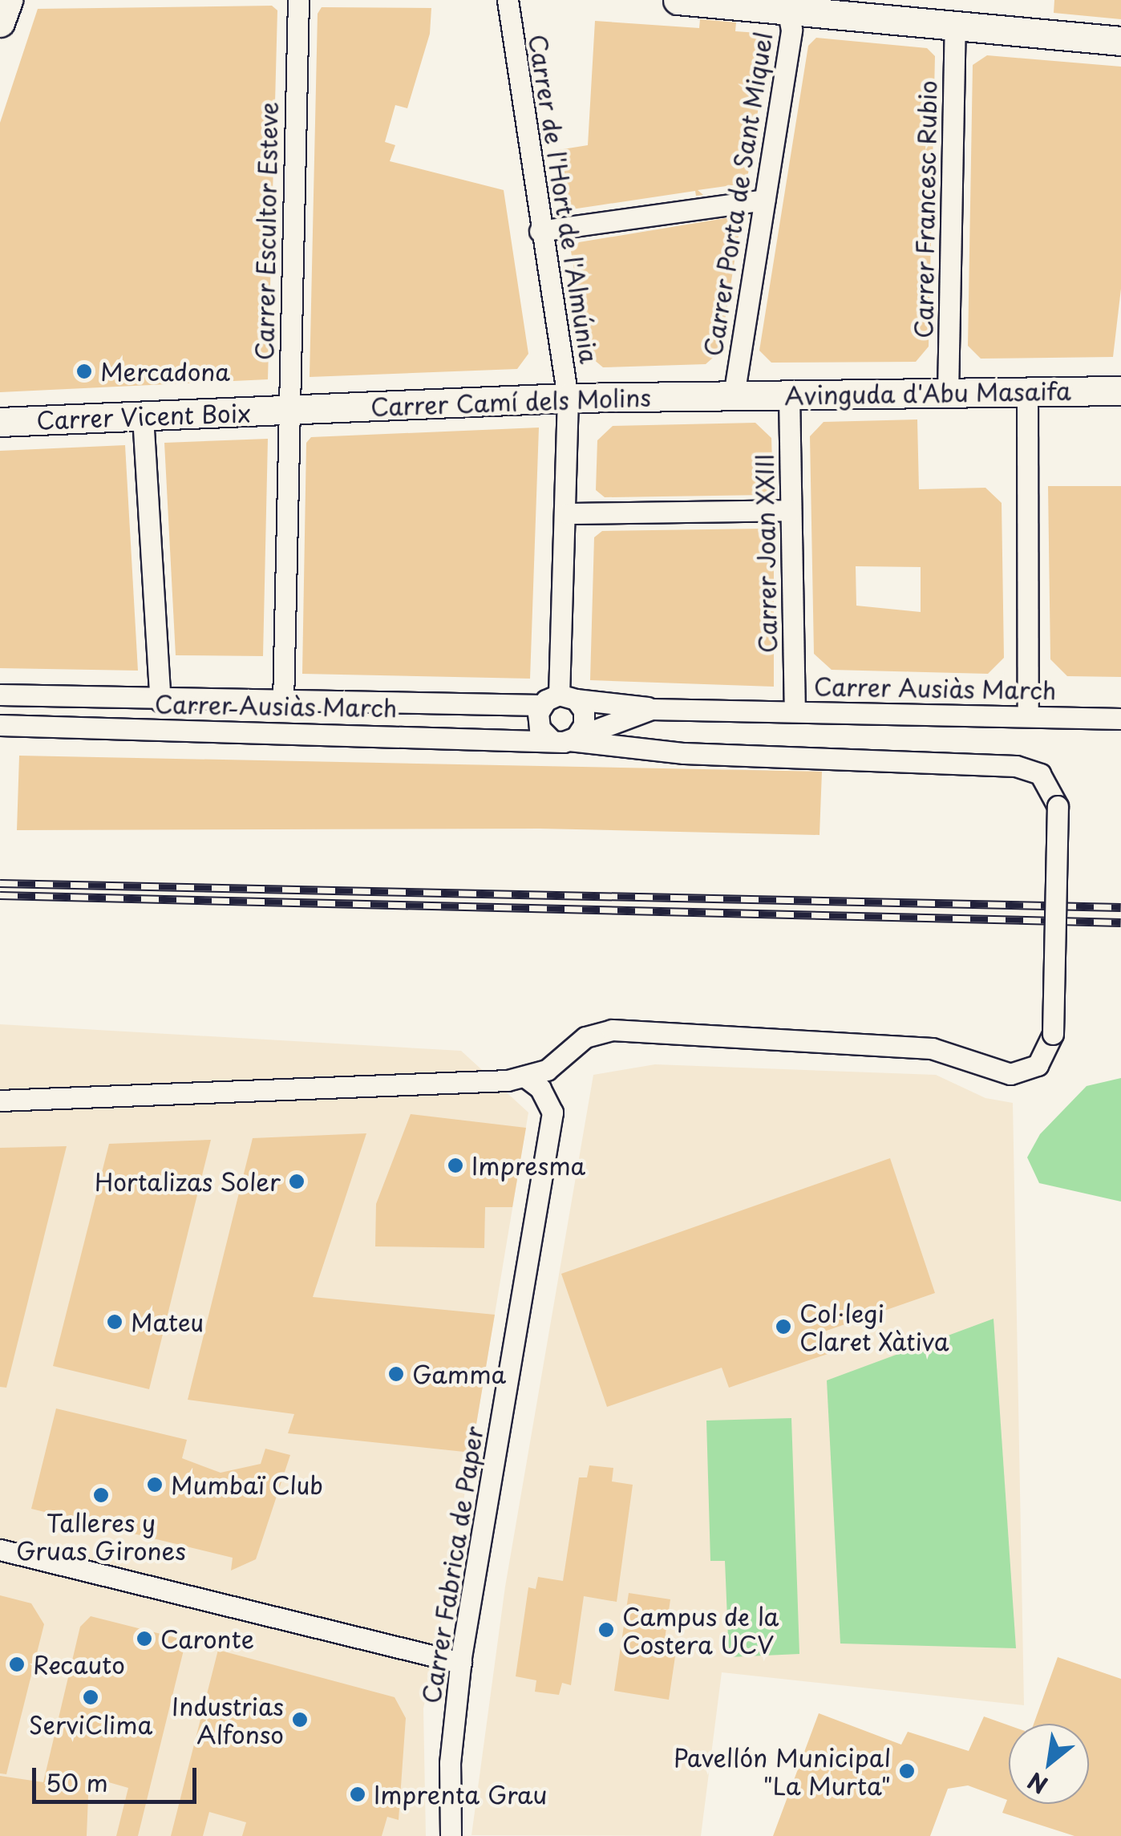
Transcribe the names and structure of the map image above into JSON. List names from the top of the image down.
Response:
{
  "streets": {
    "street": [
      "Carrer Porta de Sant Miquel",
      "Carrer de l'Hort de l'Almúnia",
      "Carrer Francesc Rubio",
      "Carrer Escultor Esteve",
      "Avinguda d'Abu Masaifa",
      "Carrer Camí dels Molins",
      "Carrer Vicent Boix",
      "Carrer Joan XXIII",
      "Carrer Ausiàs March",
      "Carrer Fabrica de Paper"
    ]
  },
  "crossings": [
    ["Carrer Porta de Sant Miquel", "Avinguda d'Abu Masaifa"],
    ["Carrer Porta de Sant Miquel", "Carrer Camí dels Molins"],
    ["Carrer de l'Hort de l'Almúnia", "Carrer Camí dels Molins"],
    ["Carrer de l'Hort de l'Almúnia", "Carrer Ausiàs March"],
    ["Carrer Francesc Rubio", "Avinguda d'Abu Masaifa"],
    ["Carrer Escultor Esteve", "Carrer Camí dels Molins"],
    ["Carrer Escultor Esteve", "Carrer Vicent Boix"],
    ["Carrer Escultor Esteve", "Carrer Ausiàs March"],
    ["Avinguda d'Abu Masaifa", "Carrer Camí dels Molins"],
    ["Avinguda d'Abu Masaifa", "Carrer Joan XXIII"],
    ["Carrer Camí dels Molins", "Carrer Vicent Boix"],
    ["Carrer Joan XXIII", "Carrer Ausiàs March"],
    ["Carrer Ausiàs March", "Carrer Fabrica de Paper"]
  ],
  "places": [
    "Mercadona",
    "Impresma",
    "Hortalizas Soler",
    "Mateu",
    "Col·legi Claret Xàtiva",
    "Gamma",
    "Mumbaï Club",
    "Talleres y Gruas Girones",
    "Campus de la Costera UCV",
    "Caronte",
    "Recauto",
    "ServiClima",
    "Industrias Alfonso",
    "Pavellón Municipal \"La Murta\"",
    "Imprenta Grau"
  ],
  "scale_bar": "50 m",
  "north": "bottom left"
}
